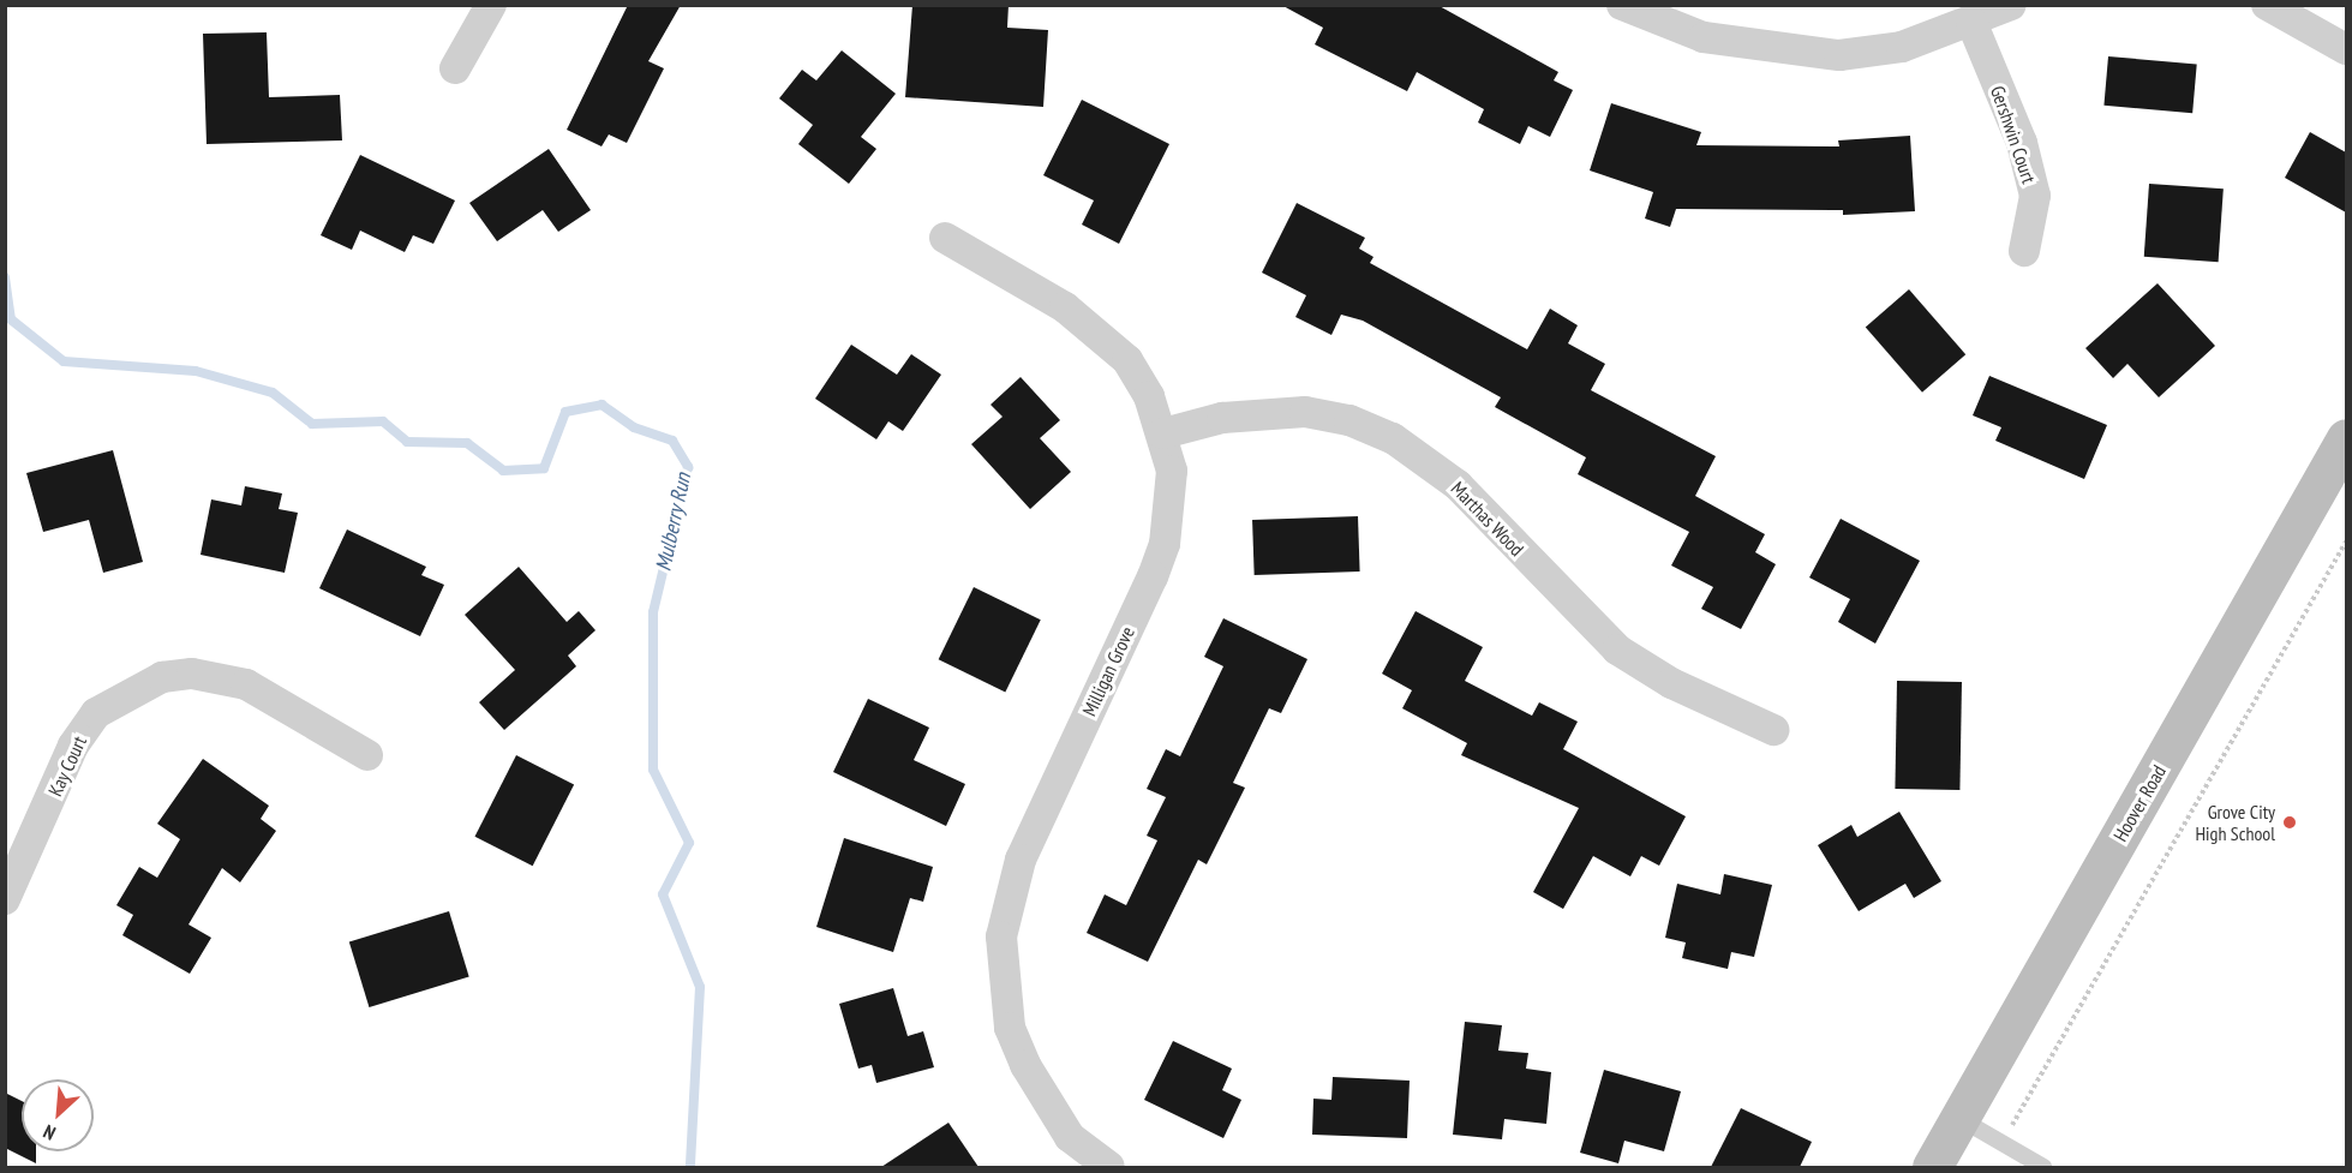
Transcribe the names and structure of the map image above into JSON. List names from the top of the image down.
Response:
{
  "streets": {
    "main road": ["Hoover Road"],
    "street": [
      "Gershwin Court",
      "Marthas Wood",
      "Milligan Grove",
      "Kay Court"
    ]
  },
  "crossings": [
    ["Marthas Wood", "Milligan Grove"]
  ],
  "water": ["Mulberry Run"],
  "places": ["Grove City High School"],
  "north": "bottom left"
}
